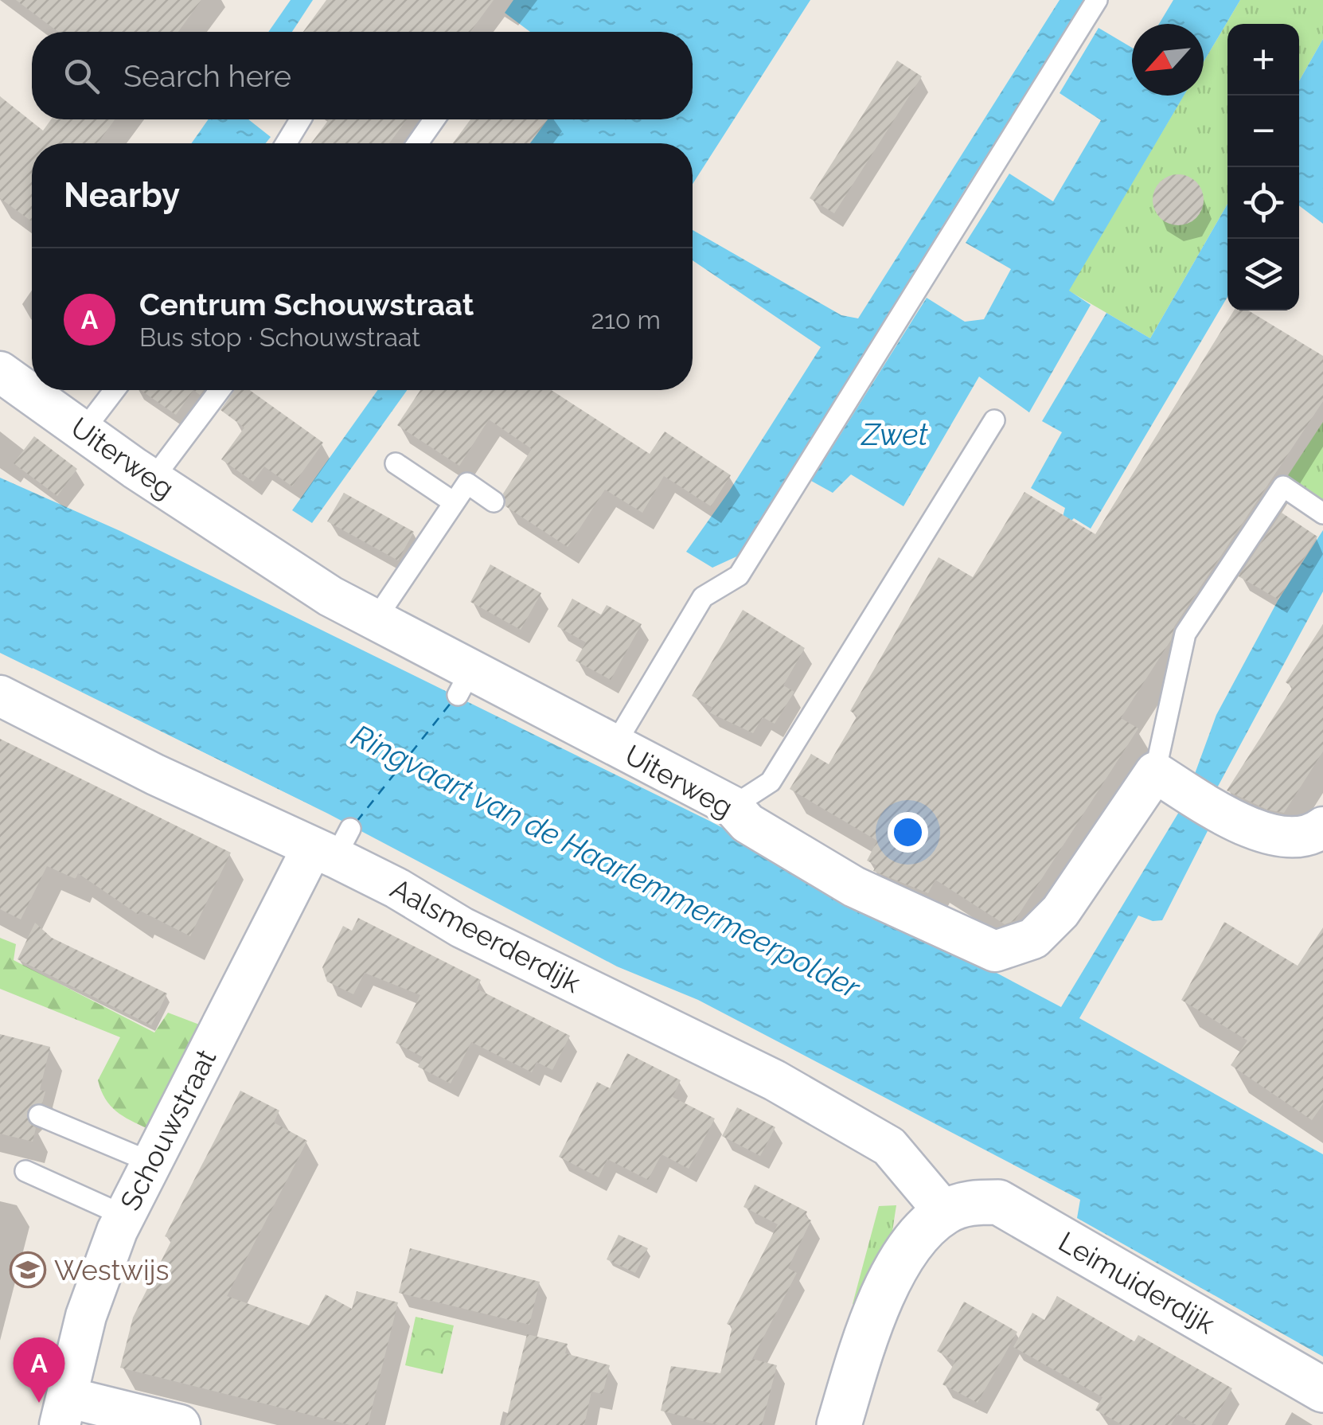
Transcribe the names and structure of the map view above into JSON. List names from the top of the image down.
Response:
{
  "streets": {
    "street": [
      "Uiterweg",
      "Aalsmeerderdijk",
      "Schouwstraat",
      "Leimuiderdijk"
    ]
  },
  "crossings": [
    ["Aalsmeerderdijk", "Schouwstraat"],
    ["Aalsmeerderdijk", "Leimuiderdijk"]
  ],
  "water": ["Zwet", "Ringvaart van de Haarlemmermeerpolder"],
  "places": {
    "school or university": ["Westwijs"]
  },
  "north": "bottom left",
  "page": {
    "map_buttons": ["+", "−"],
    "search": "Search here",
    "heading": "Nearby",
    "list": [
      {
        "mark": "A",
        "name": "Centrum Schouwstraat",
        "note": "Bus stop · Schouwstraat",
        "value": "210 m"
      }
    ],
    "pins": "A"
  }
}
